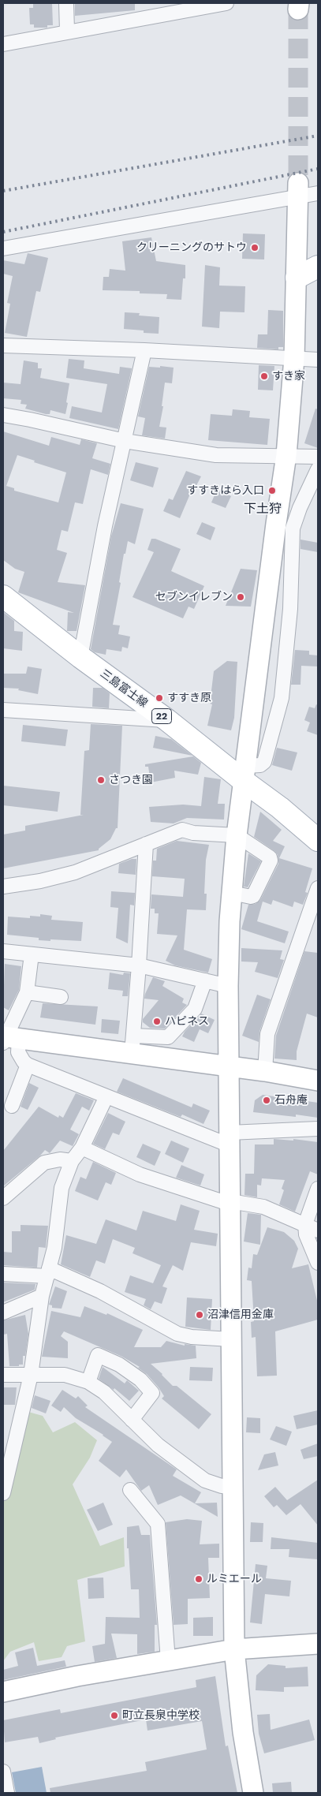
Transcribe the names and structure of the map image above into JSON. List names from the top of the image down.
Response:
{
  "streets": {
    "main road": ["三島富士線", "22"]
  },
  "districts": ["下土狩"],
  "places": [
    "クリーニングのサトウ",
    "すき家",
    "すすきはら入口",
    "セブンイレブン",
    "すすき原",
    "さつき園",
    "ハピネス",
    "石舟庵",
    "沼津信用金庫",
    "ルミエール",
    "町立長泉中学校"
  ]
}
